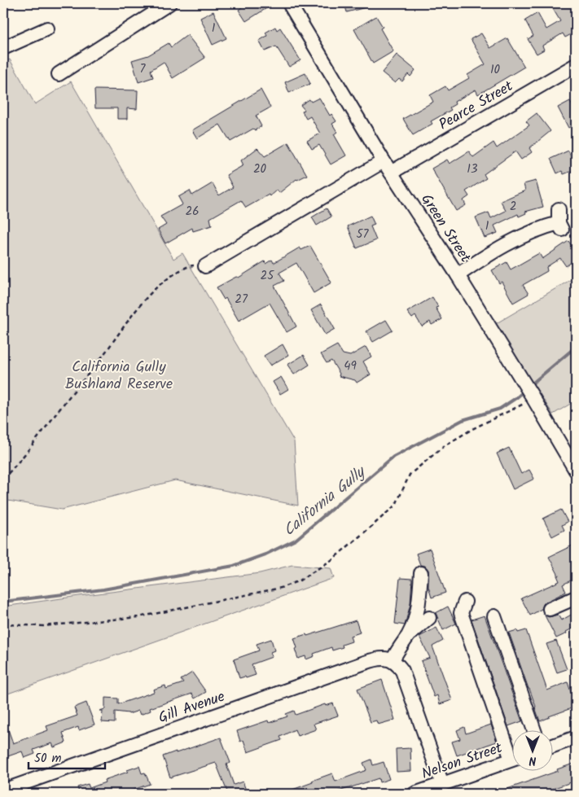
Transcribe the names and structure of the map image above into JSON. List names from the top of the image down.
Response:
{
  "streets": {
    "street": [
      "Pearce Street",
      "Green Street",
      "Gill Avenue",
      "Nelson Street"
    ]
  },
  "crossings": [
    ["Pearce Street", "Green Street"]
  ],
  "water": ["California Gully"],
  "parks": ["California Gully Bushland Reserve"],
  "house_numbers": [
    "1",
    "7",
    "10",
    "20",
    "13",
    "2",
    "26",
    "1",
    "57",
    "25",
    "27",
    "49"
  ],
  "scale_bar": "50 m",
  "north": "bottom"
}
